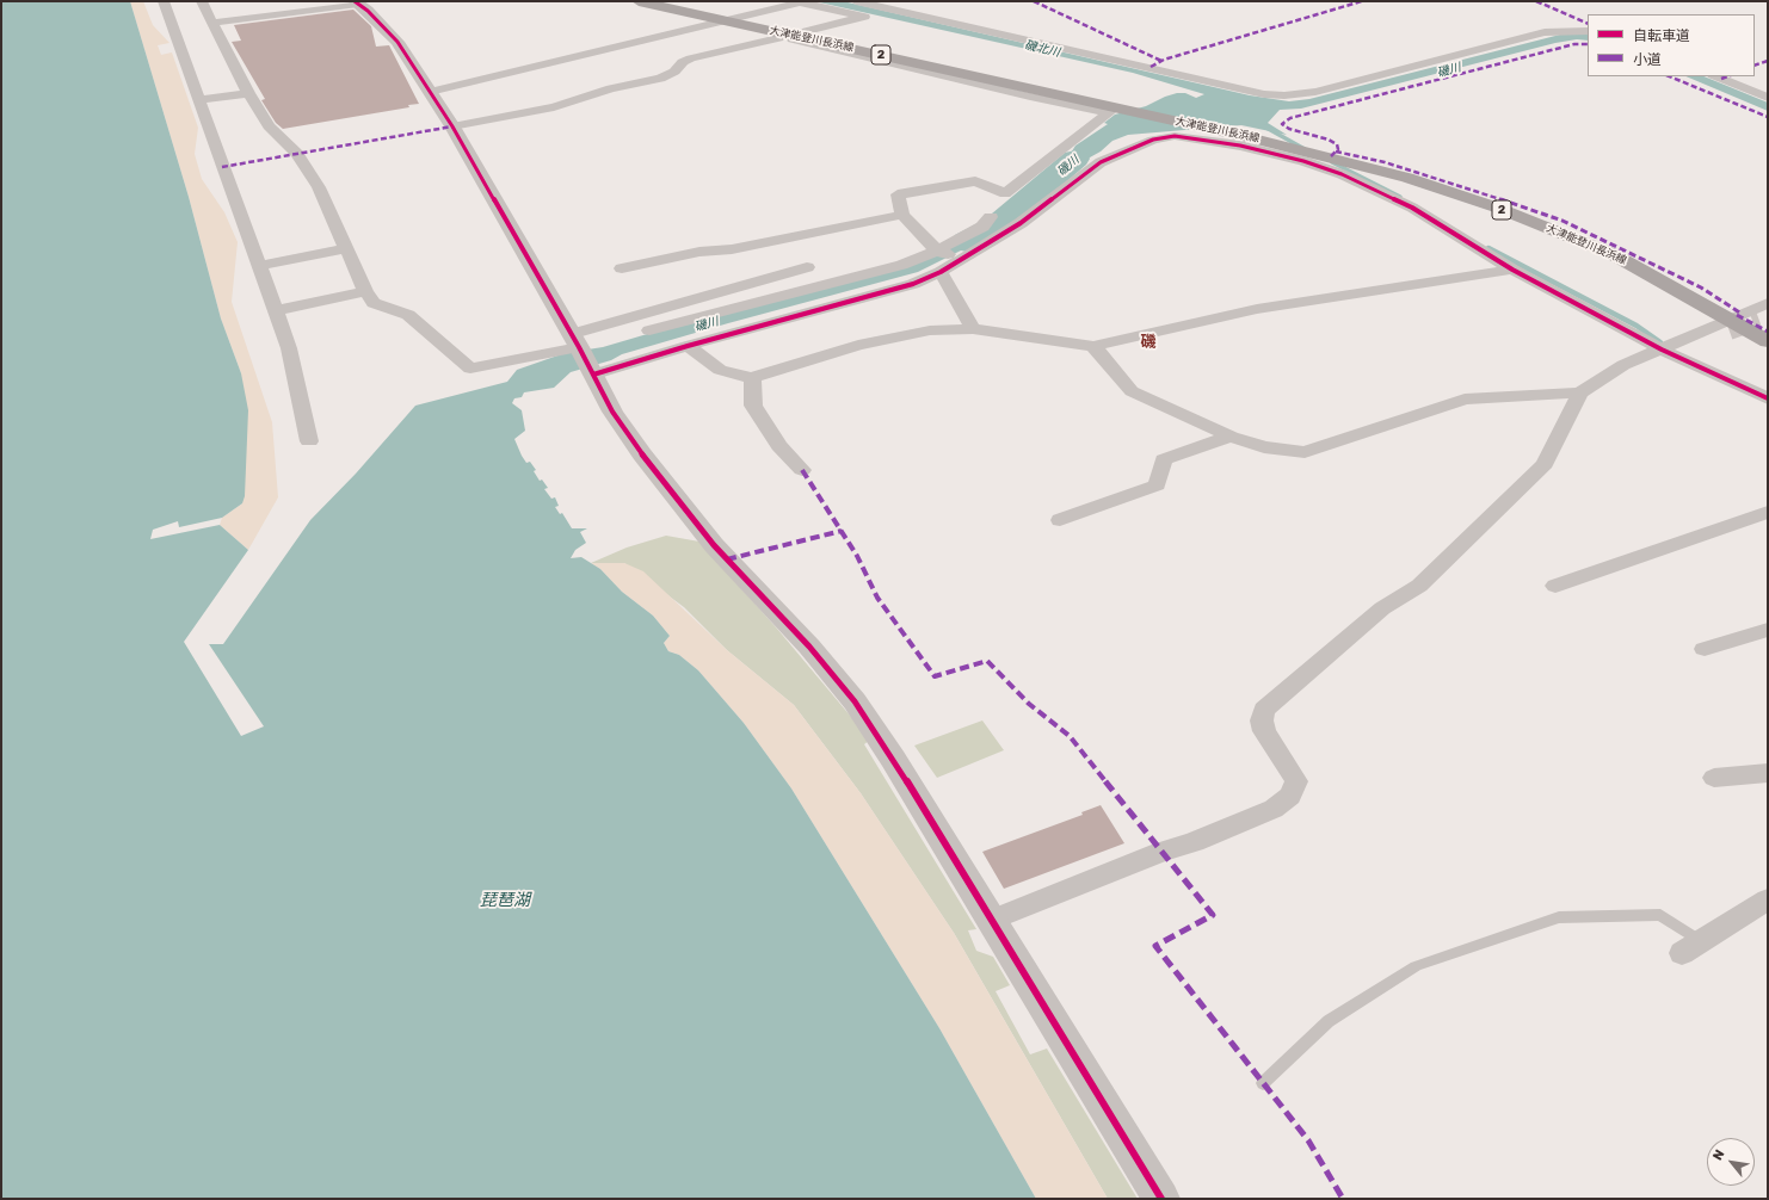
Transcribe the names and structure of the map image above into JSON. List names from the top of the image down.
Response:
{
  "streets": {
    "main road": ["大津能登川長浜線", "2"]
  },
  "districts": ["磯"],
  "water": ["磯北川", "磯川", "琵琶湖"],
  "legend": ["自転車道", "小道"],
  "north": "top left"
}
